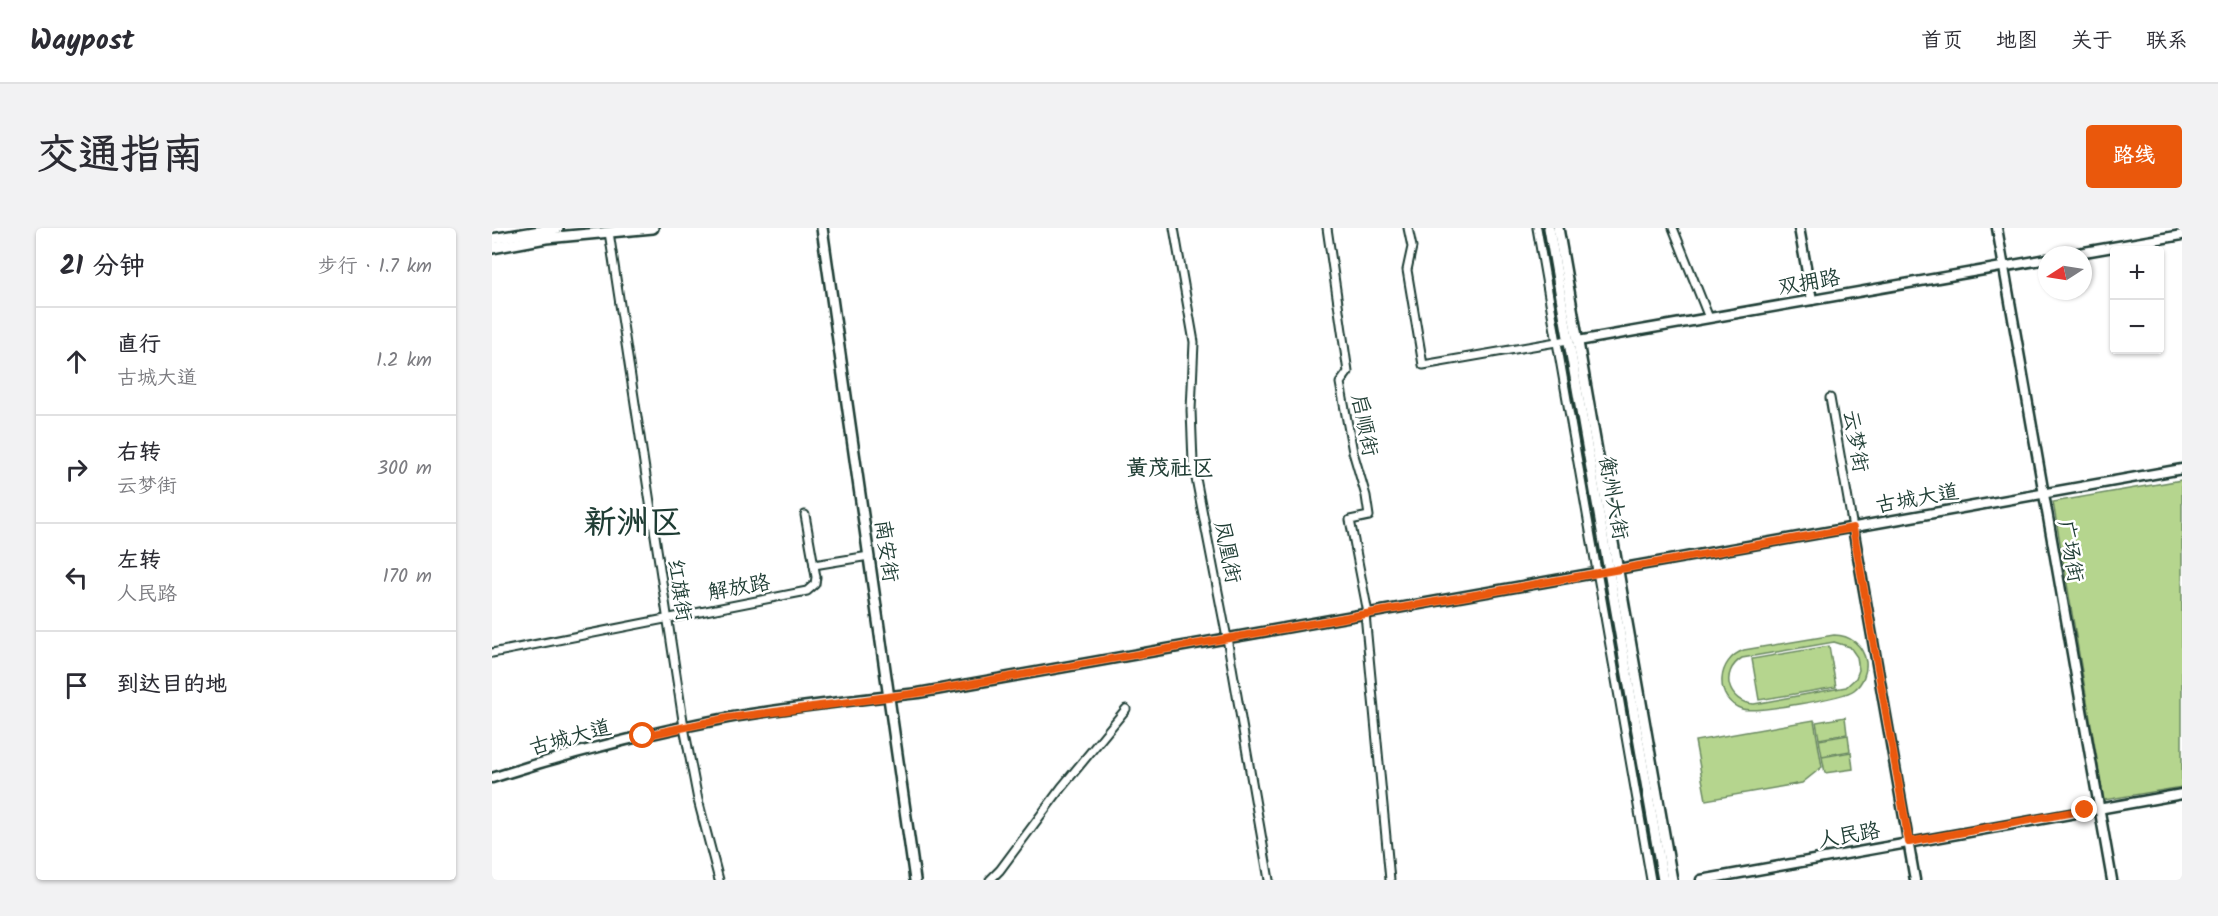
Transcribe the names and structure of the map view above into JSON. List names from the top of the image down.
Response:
{
  "streets": {
    "main road": ["衡州大街", "南安街"],
    "street": [
      "双拥路",
      "启顺街",
      "云梦街",
      "古城大道",
      "广场街",
      "凤凰街",
      "解放路",
      "红旗街",
      "人民路"
    ]
  },
  "crossings": [
    ["双拥路", "衡州大街"],
    ["双拥路", "广场街"],
    ["启顺街", "古城大道"],
    ["云梦街", "古城大道"],
    ["云梦街", "人民路"],
    ["衡州大街", "古城大道"],
    ["古城大道", "南安街"],
    ["古城大道", "广场街"],
    ["古城大道", "凤凰街"],
    ["古城大道", "红旗街"],
    ["广场街", "人民路"],
    ["解放路", "红旗街"]
  ],
  "districts": ["黄茂社区", "新洲区"],
  "north": "left",
  "page": {
    "header": "Waypost",
    "nav": [
      "首页",
      "地图",
      "关于",
      "联系"
    ],
    "title": "交通指南",
    "buttons": "路线",
    "heading": ["21 分钟", "步行 · 1.7 km"],
    "map_buttons": ["+", "−"],
    "list": [
      ["直行", "古城大道", "1.2 km"],
      ["右转", "云梦街", "300 m"],
      ["左转", "人民路", "170 m"],
      "到达目的地"
    ]
  }
}
